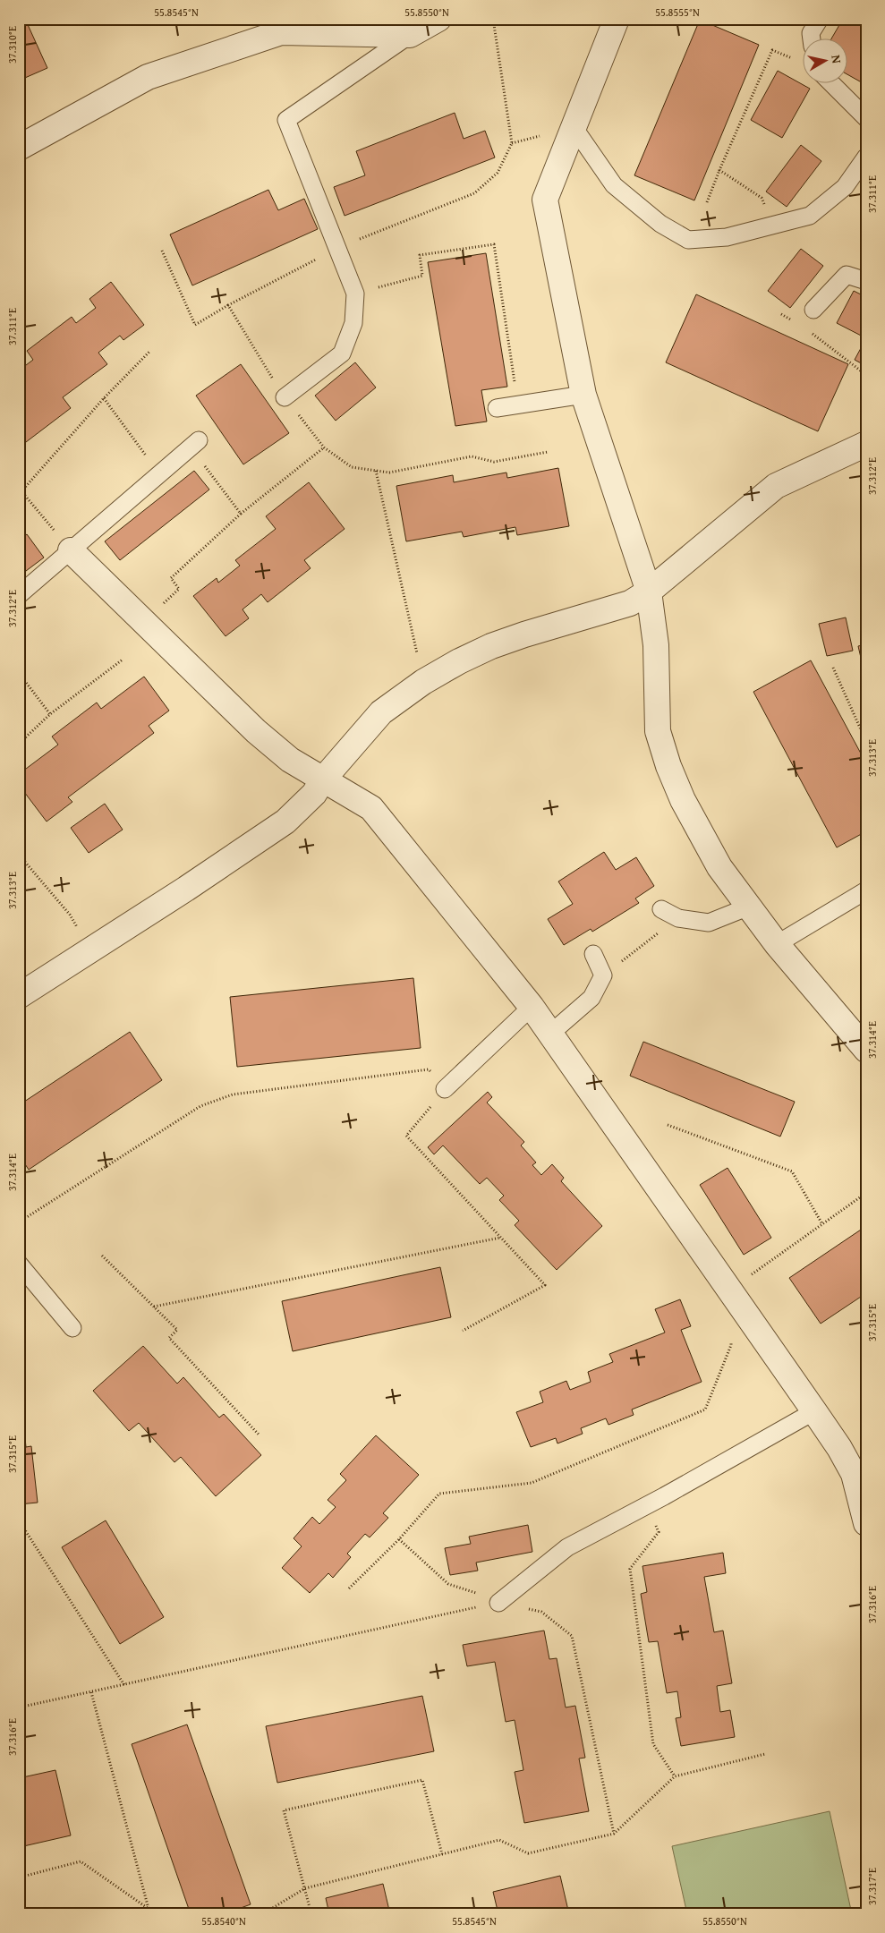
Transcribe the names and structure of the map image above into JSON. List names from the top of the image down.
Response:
{
  "north": "right",
  "coordinates": [
    "55.8545°N",
    "55.8550°N",
    "55.8555°N",
    "37.310°E",
    "37.311°E",
    "37.312°E",
    "37.313°E",
    "37.314°E",
    "37.315°E",
    "37.316°E",
    "37.317°E",
    "55.8540°N"
  ]
}
